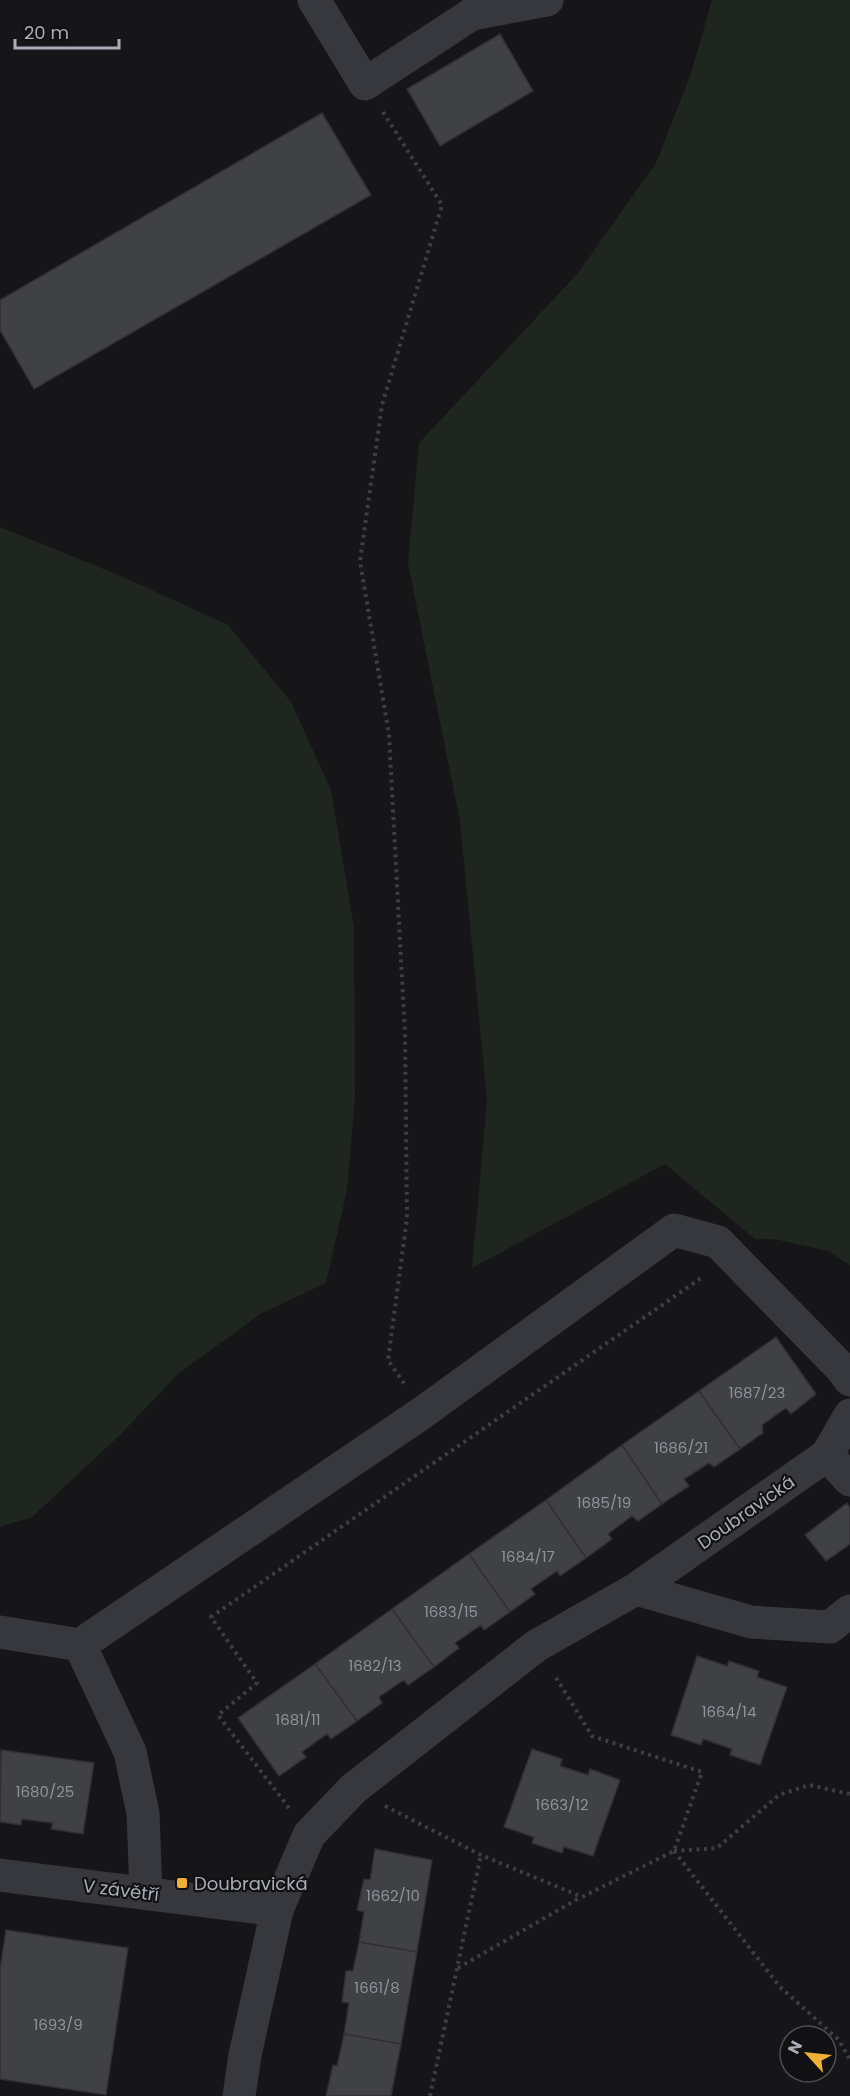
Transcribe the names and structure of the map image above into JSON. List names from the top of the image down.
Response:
{
  "streets": {
    "street": ["Doubravická", "V závětří"]
  },
  "crossings": [
    ["Doubravická", "V závětří"]
  ],
  "places": {
    "transit": ["Doubravická"]
  },
  "house_numbers": [
    "1687/23",
    "1686/21",
    "1685/19",
    "1684/17",
    "1683/15",
    "1682/13",
    "1664/14",
    "1681/11",
    "1680/25",
    "1663/12",
    "1662/10",
    "1661/8",
    "1693/9"
  ],
  "scale_bar": "20 m",
  "north": "top left"
}
